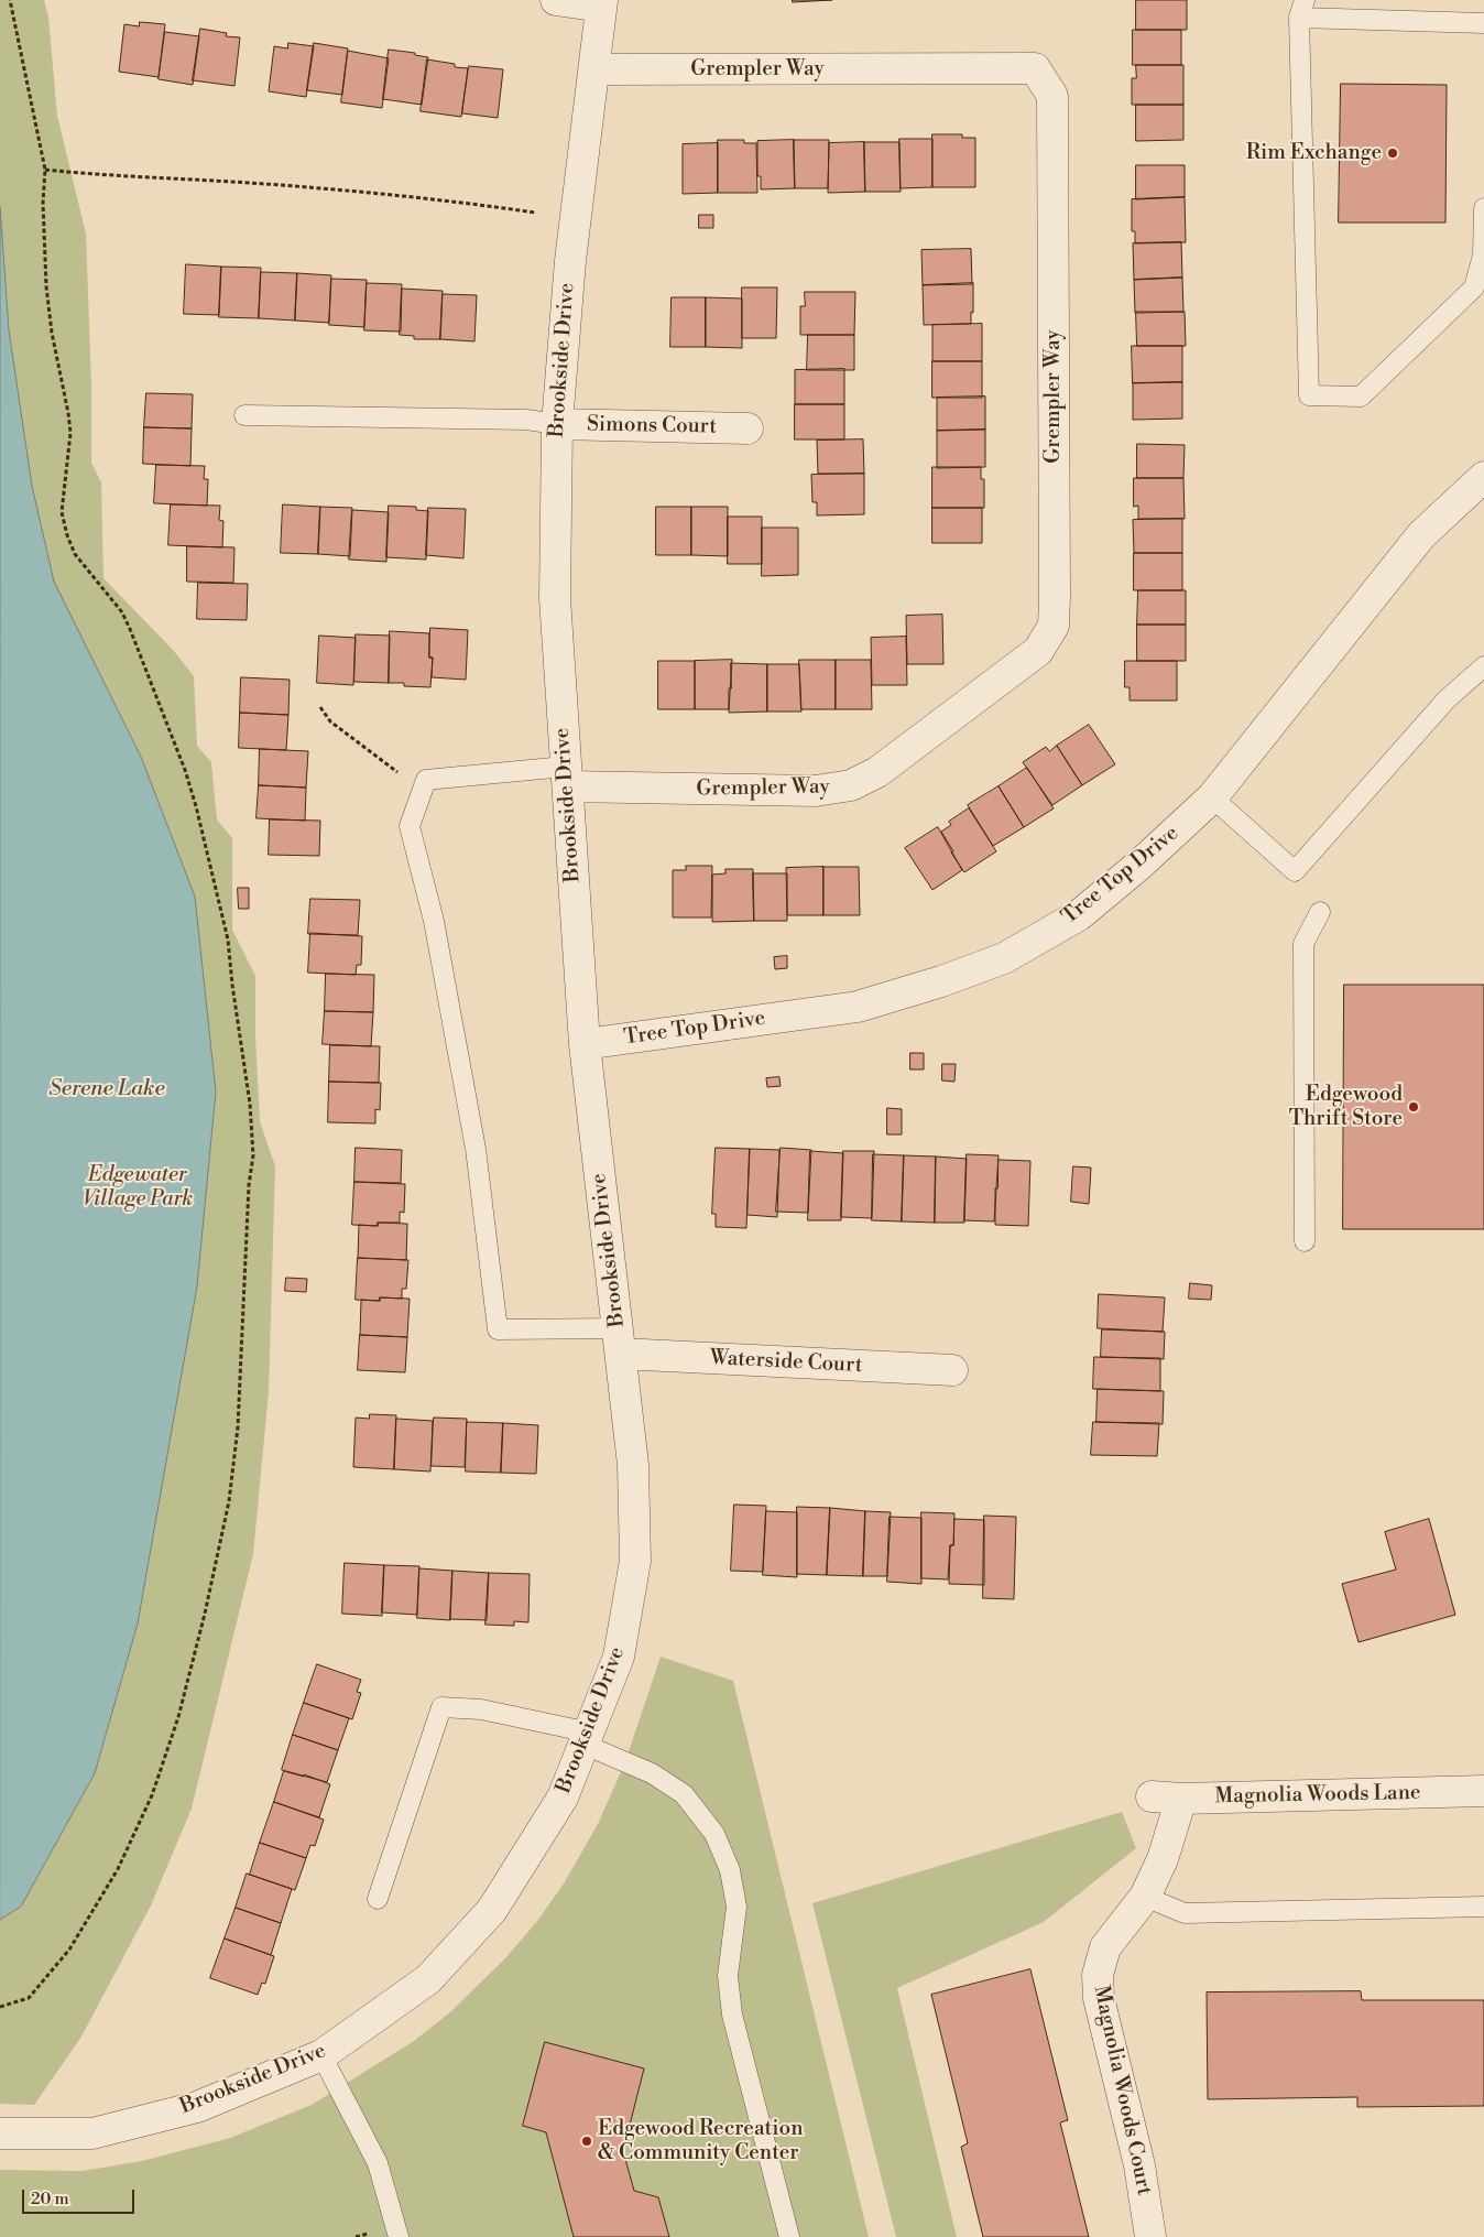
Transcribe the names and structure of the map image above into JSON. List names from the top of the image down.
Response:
{
  "streets": {
    "street": [
      "Grempler Way",
      "Brookside Drive",
      "Simons Court",
      "Tree Top Drive",
      "Waterside Court",
      "Magnolia Woods Lane",
      "Magnolia Woods Court"
    ]
  },
  "crossings": [
    ["Grempler Way", "Brookside Drive"],
    ["Brookside Drive", "Simons Court"],
    ["Brookside Drive", "Tree Top Drive"],
    ["Brookside Drive", "Waterside Court"],
    ["Magnolia Woods Lane", "Magnolia Woods Court"]
  ],
  "water": ["Serene Lake"],
  "parks": ["Edgewater Village Park"],
  "places": ["Rim Exchange", "Edgewood Thrift Store", "Edgewood Recreation & Community Center"],
  "scale_bar": "20 m"
}
